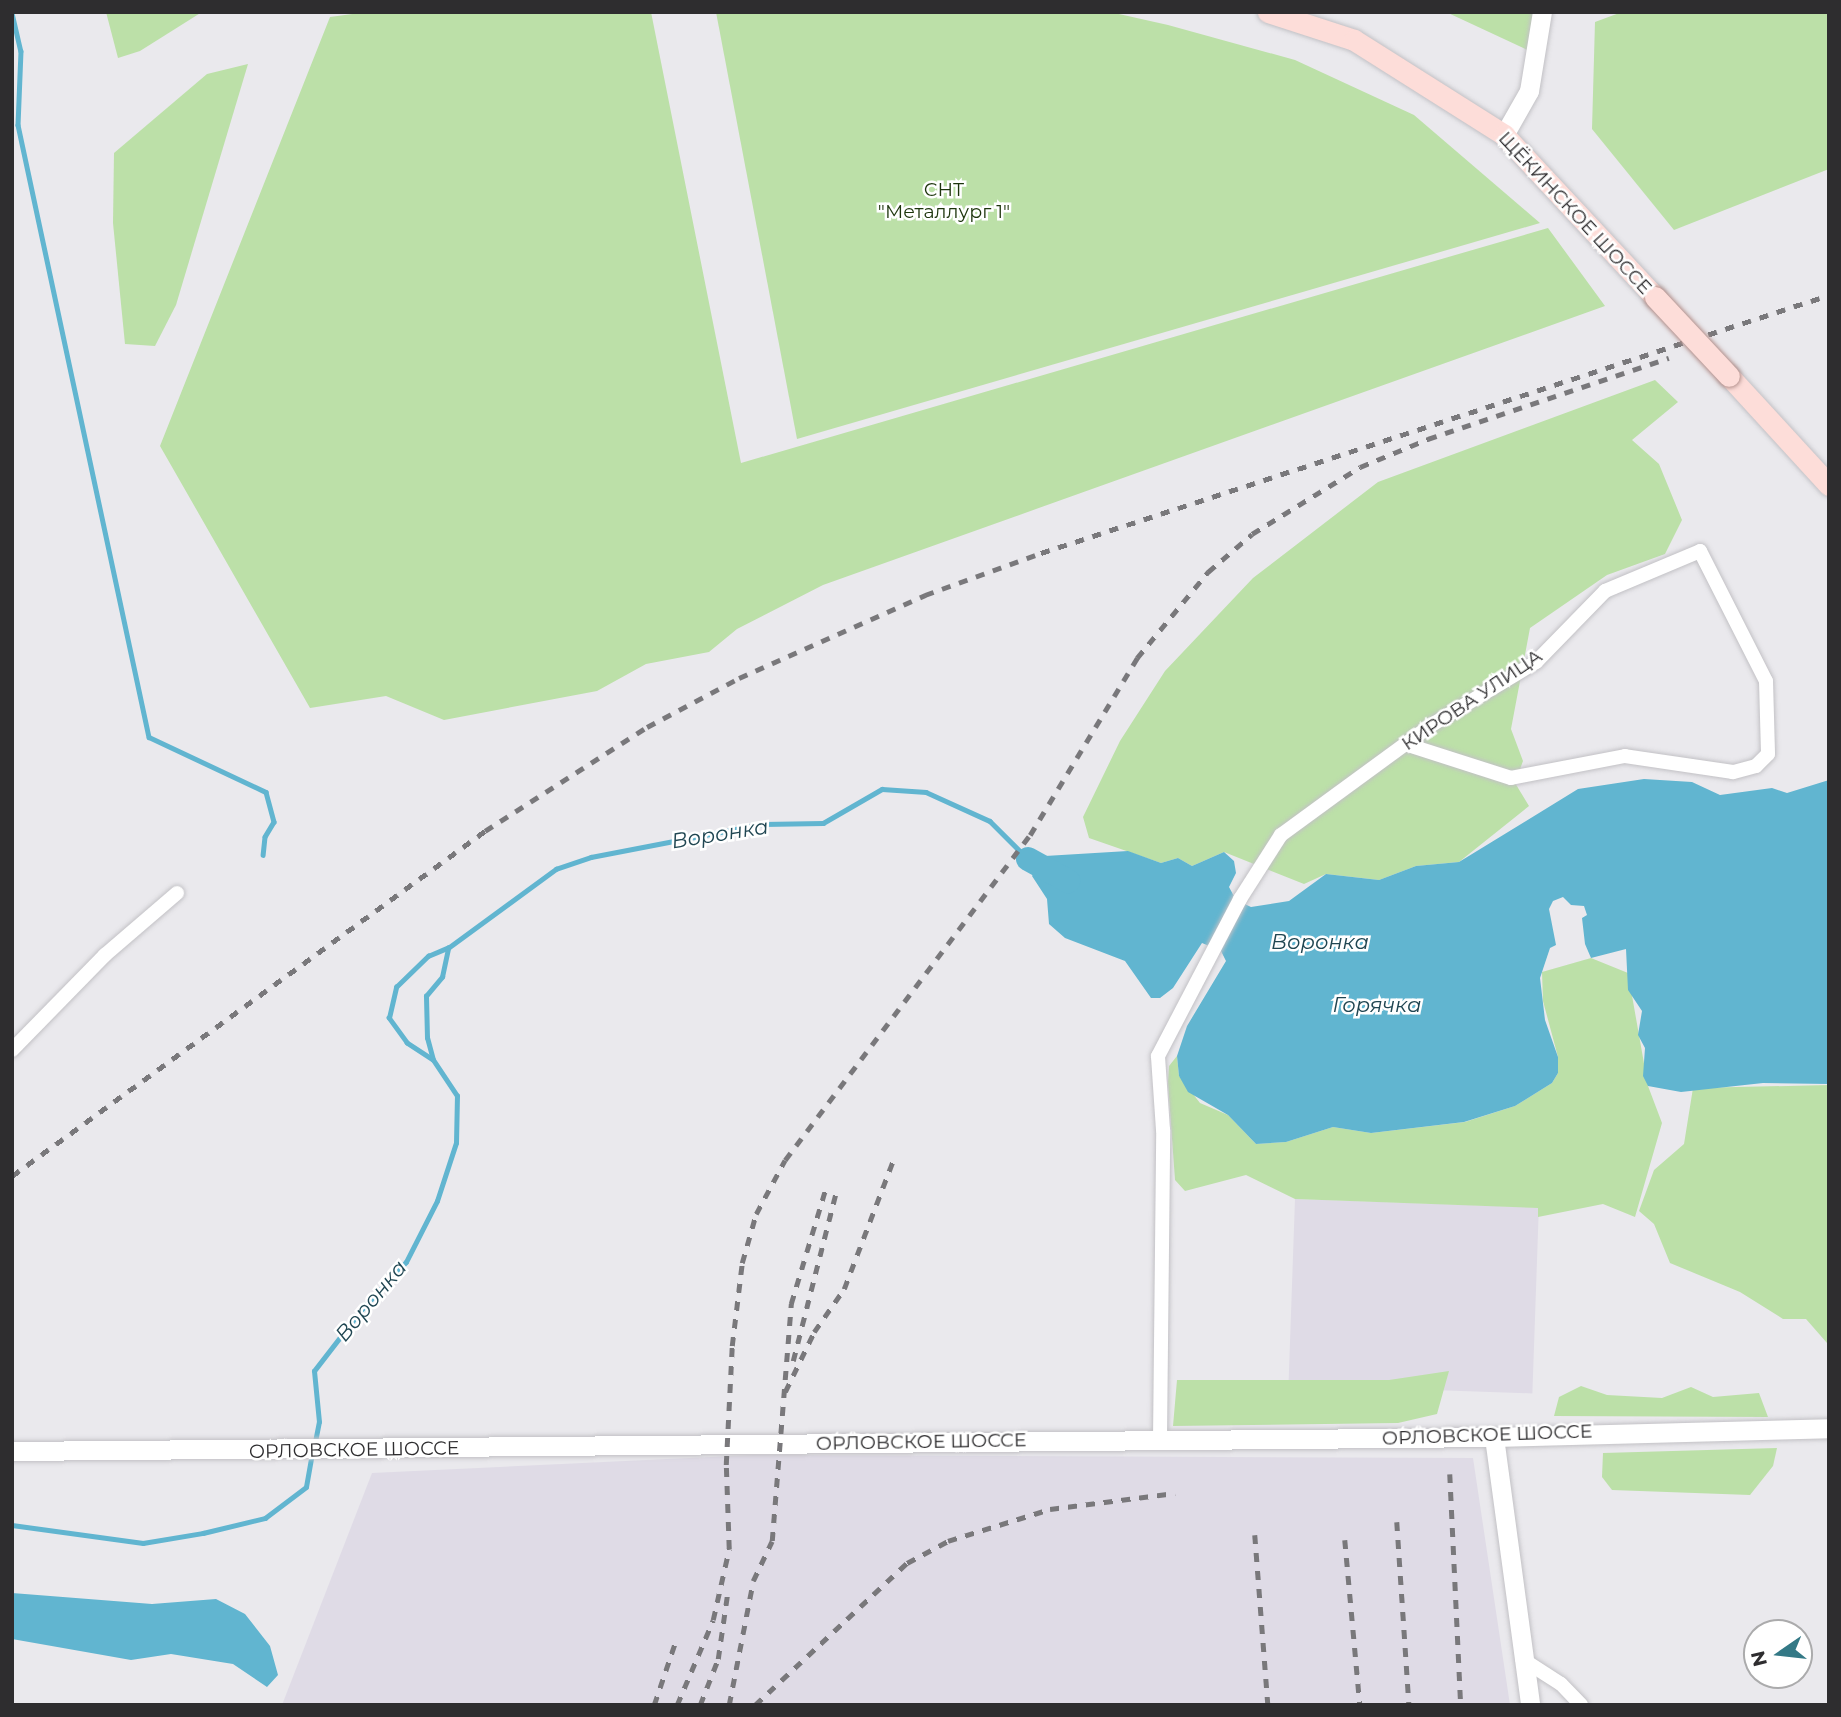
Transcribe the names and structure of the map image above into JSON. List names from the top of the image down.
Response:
{
  "streets": {
    "main road": ["ЩЁКИНСКОЕ ШОССЕ", "ОРЛОВСКОЕ ШОССЕ"],
    "street": ["КИРОВА УЛИЦА"]
  },
  "crossings": [
    ["КИРОВА УЛИЦА", "ОРЛОВСКОЕ ШОССЕ"]
  ],
  "water": ["Воронка", "Горячка"],
  "parks": ["СНТ \"Металлург 1\""],
  "north": "left"
}
